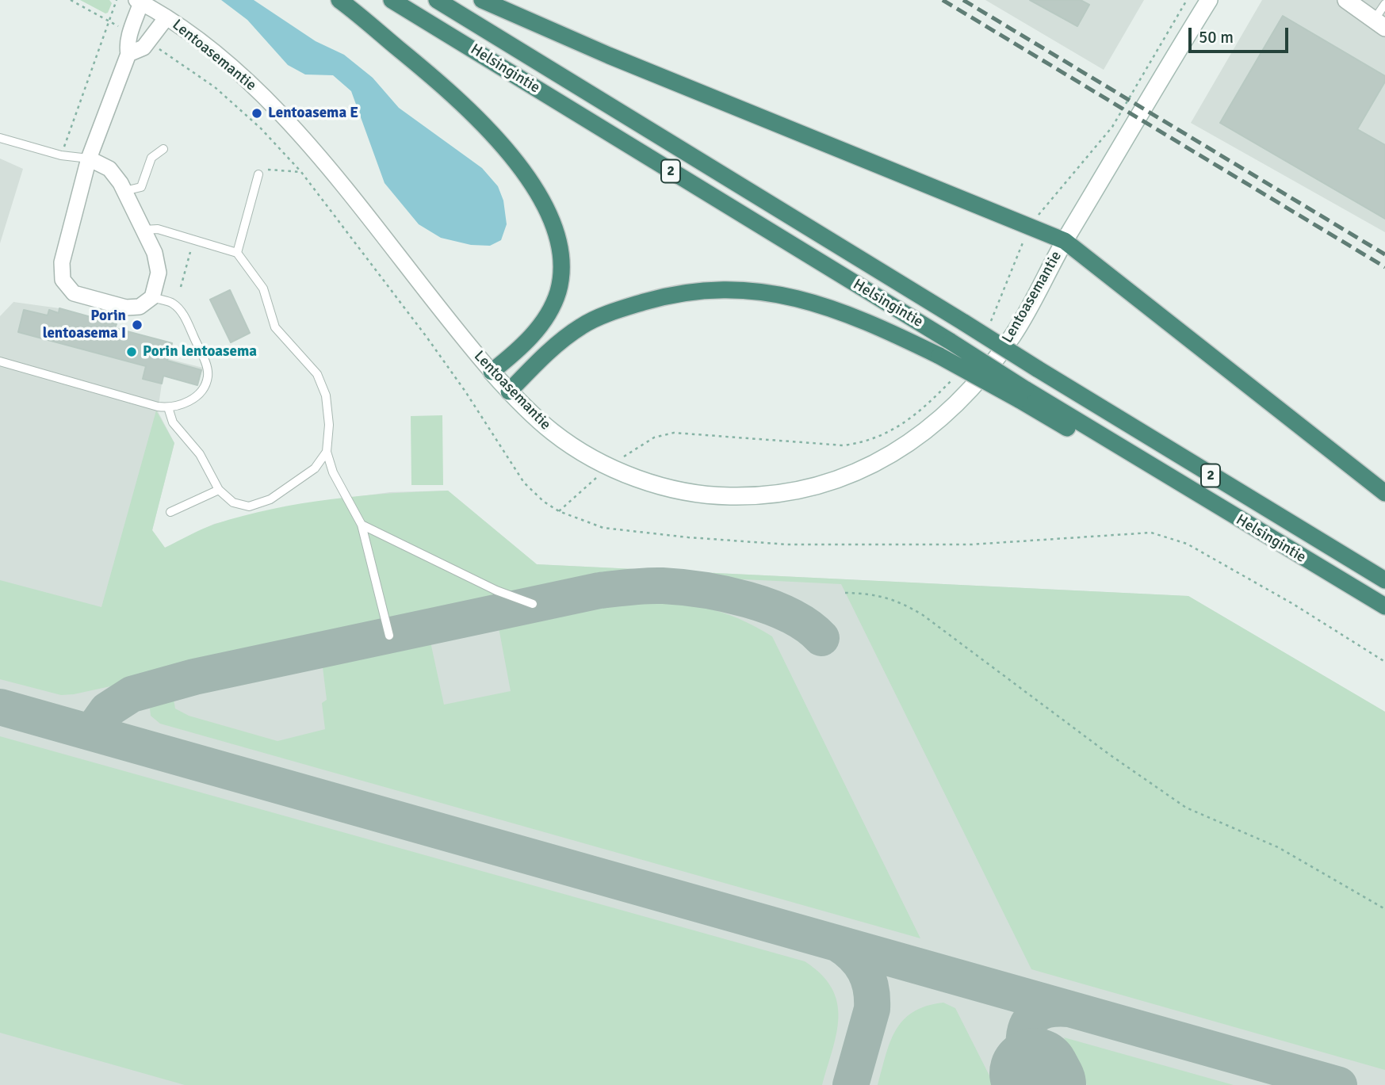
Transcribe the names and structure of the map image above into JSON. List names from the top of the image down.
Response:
{
  "streets": {
    "highway": ["Helsingintie", "2"],
    "main road": ["Lentoasemantie"]
  },
  "places": ["Lentoasema E", "Porin lentoasema I", "Porin lentoasema"],
  "scale_bar": "50 m"
}
